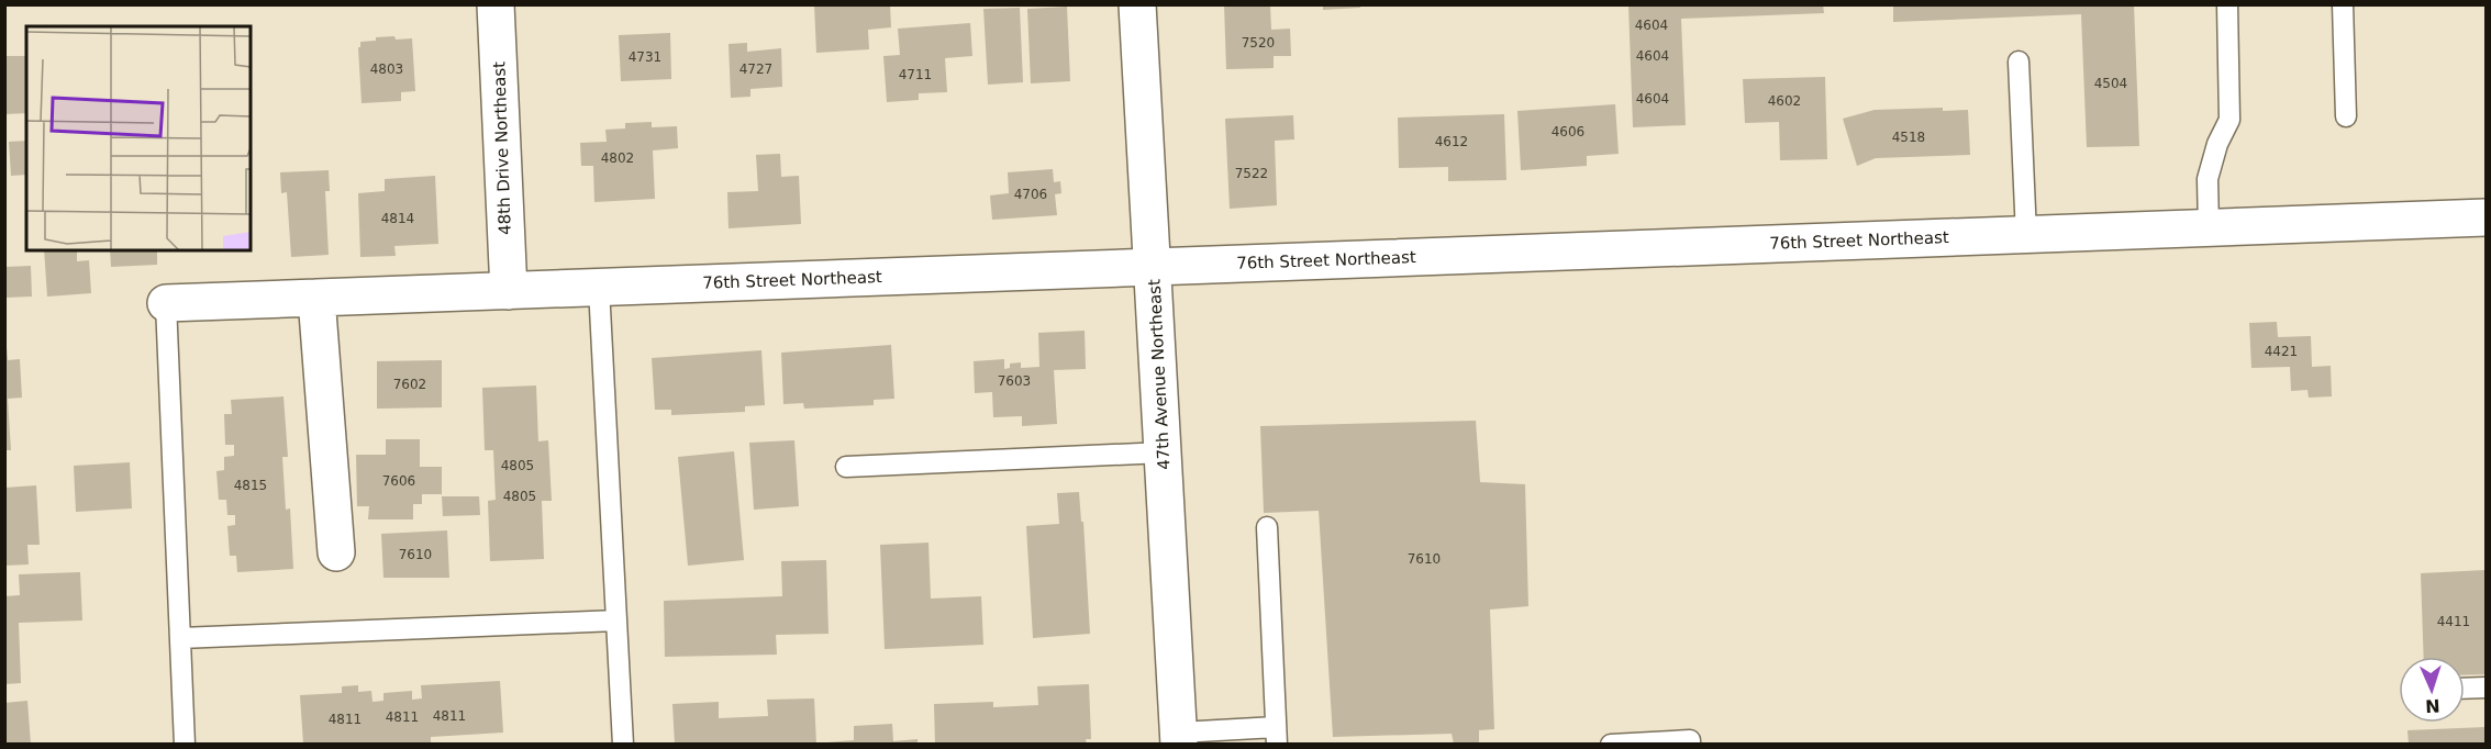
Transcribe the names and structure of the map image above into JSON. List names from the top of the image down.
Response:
{
  "streets": {
    "street": ["48th Drive Northeast", "76th Street Northeast", "47th Avenue Northeast"]
  },
  "crossings": [
    ["48th Drive Northeast", "76th Street Northeast"],
    ["76th Street Northeast", "47th Avenue Northeast"]
  ],
  "house_numbers": [
    "4604",
    "7520",
    "4604",
    "4731",
    "4803",
    "4727",
    "4711",
    "4504",
    "4604",
    "4602",
    "4606",
    "4518",
    "4612",
    "4802",
    "7522",
    "4706",
    "4814",
    "4421",
    "7603",
    "7602",
    "4805",
    "7606",
    "4815",
    "4805",
    "7610",
    "7610",
    "4411",
    "4811",
    "4811",
    "4811"
  ],
  "north": "bottom"
}
